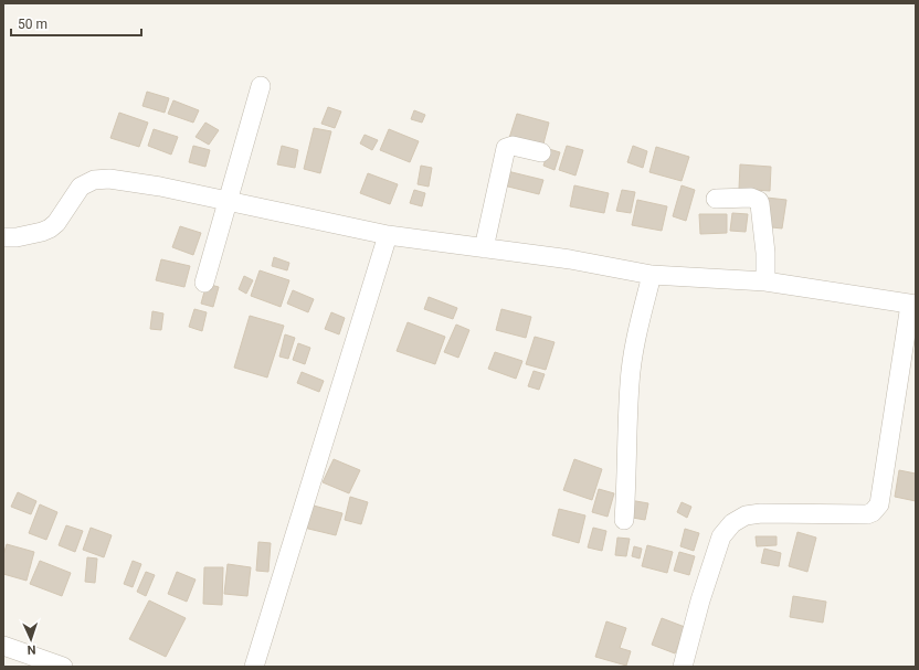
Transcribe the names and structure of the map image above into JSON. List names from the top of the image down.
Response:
{
  "scale_bar": "50 m",
  "north": "bottom"
}
